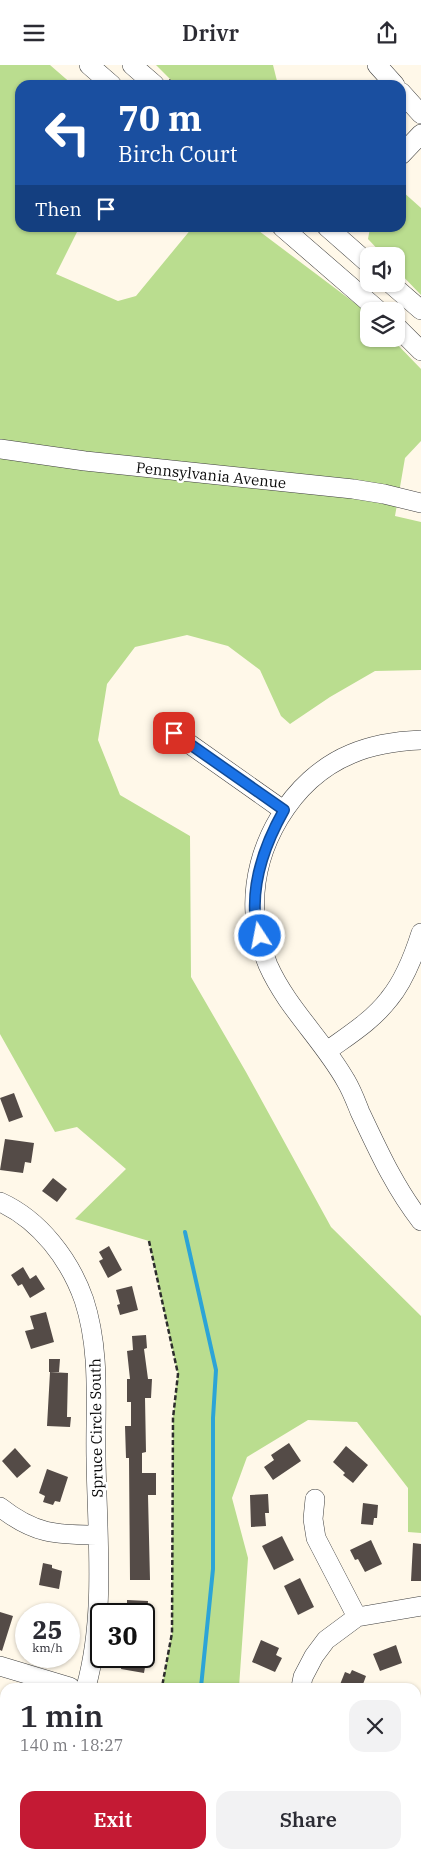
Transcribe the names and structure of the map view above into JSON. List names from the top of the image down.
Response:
{
  "streets": {
    "street": ["Pennsylvania Avenue", "Spruce Circle South"]
  },
  "page": {
    "header": "Drivr",
    "turn": ["70 m", "Birch Court"],
    "then": "Then",
    "speed": "25 km/h",
    "limit": "30",
    "heading": ["1 min", "140 m · 18:27"],
    "buttons": ["Exit", "Share"]
  }
}
